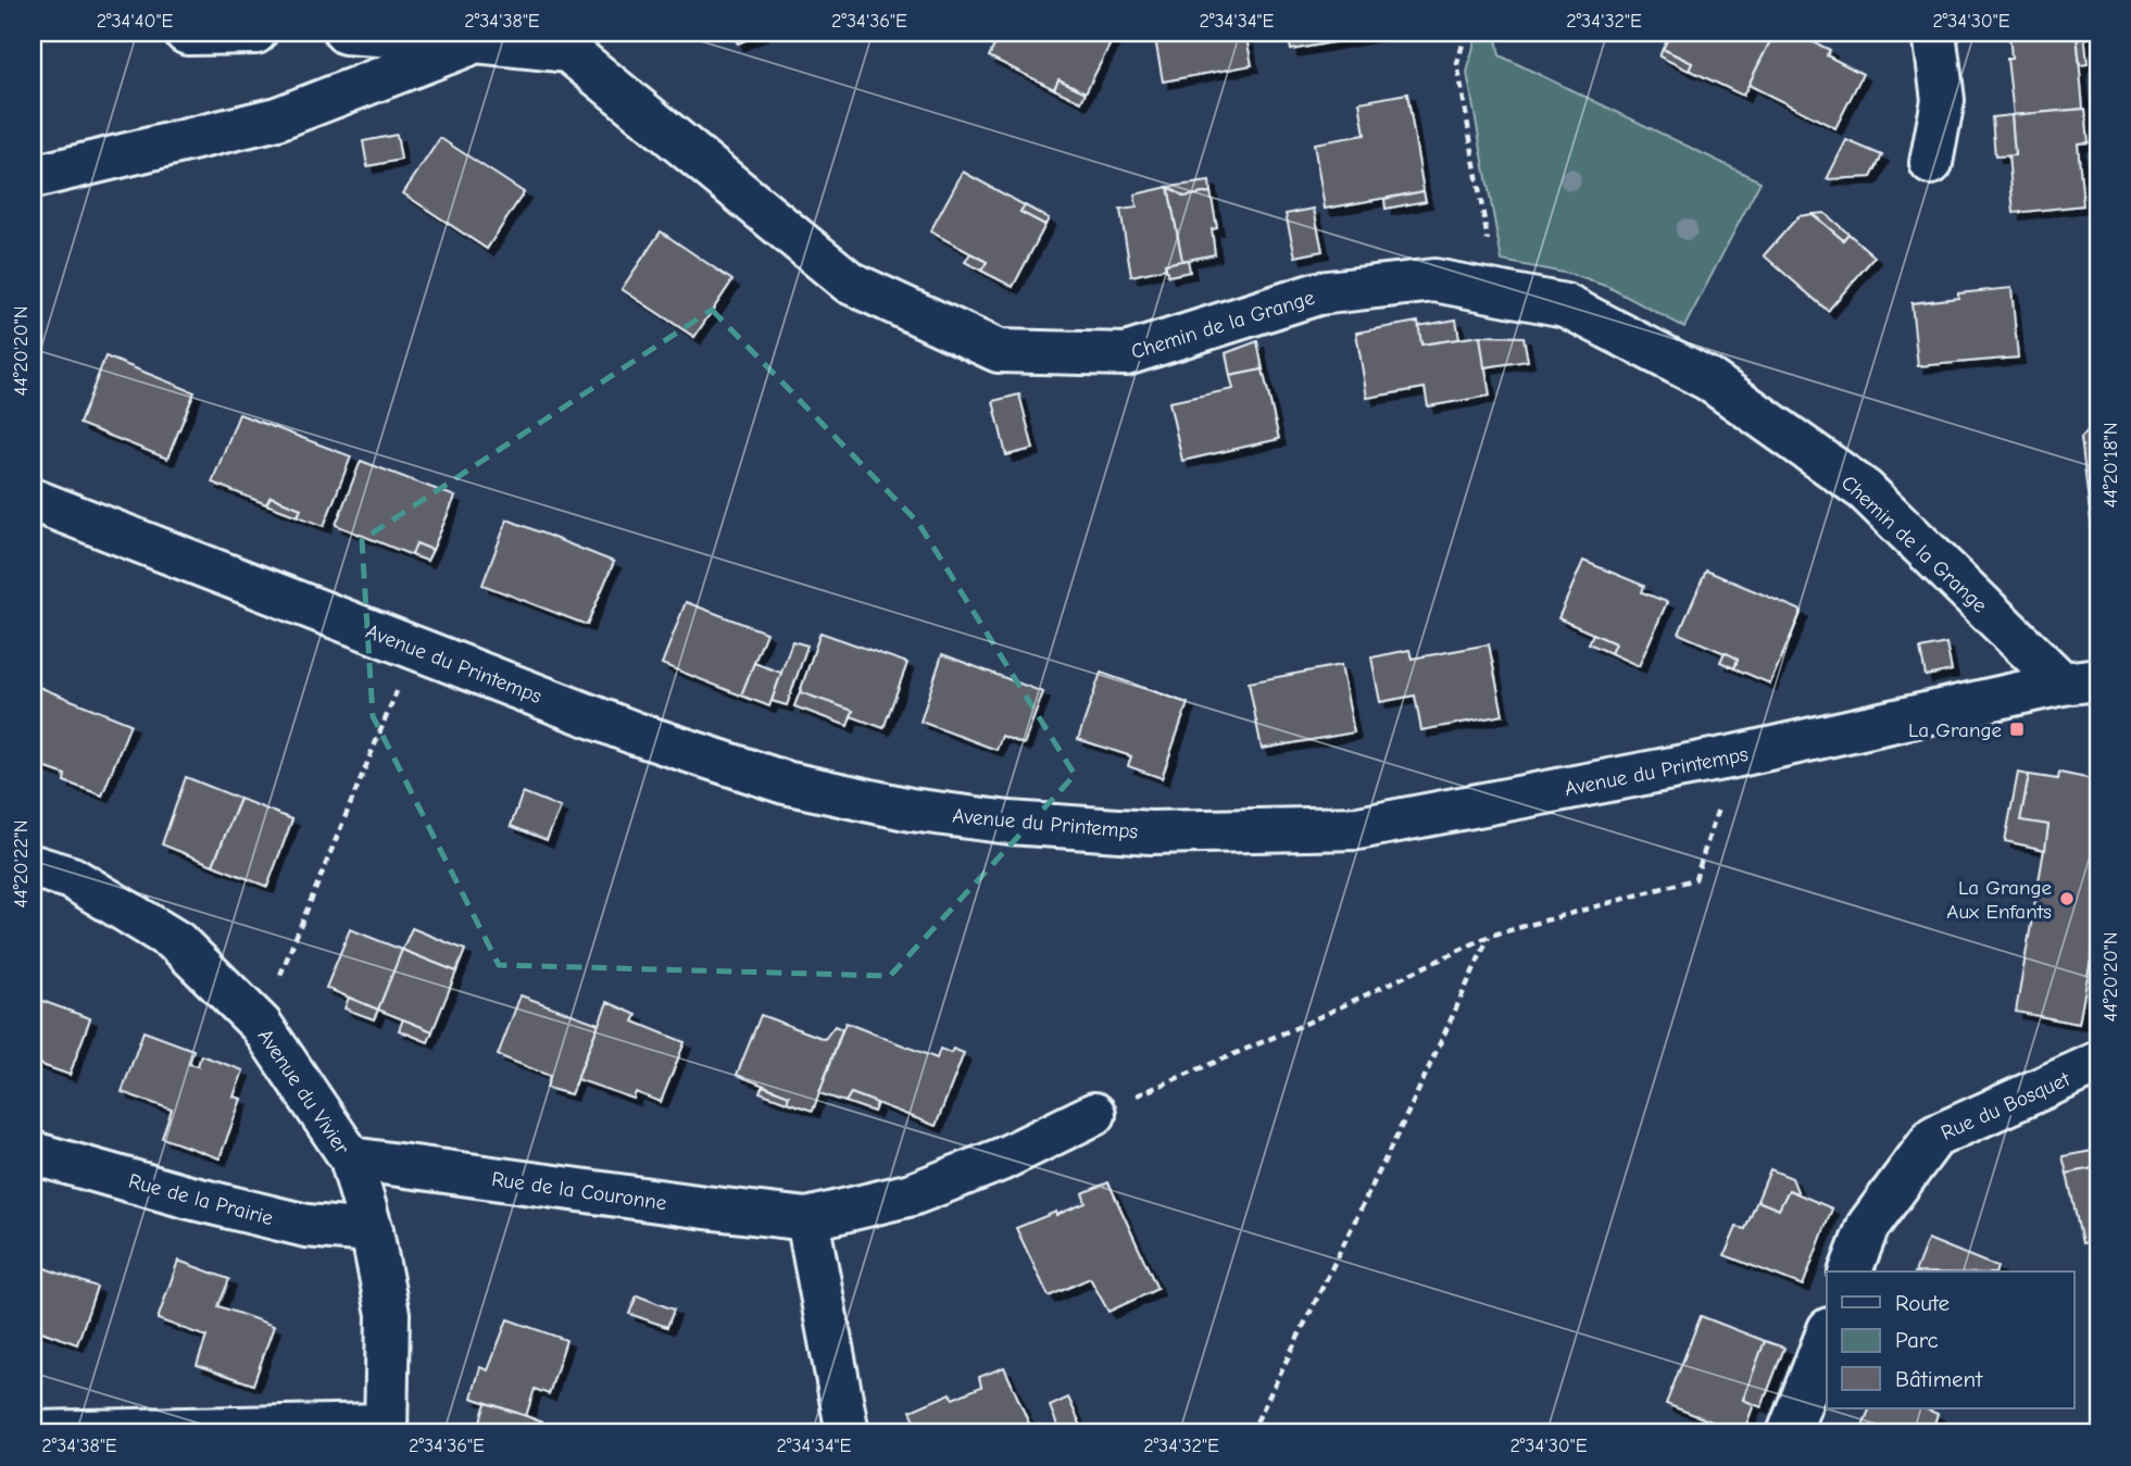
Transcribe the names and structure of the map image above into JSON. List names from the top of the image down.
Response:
{
  "streets": {
    "street": [
      "Chemin de la Grange",
      "Avenue du Printemps",
      "Avenue du Vivier",
      "Rue du Bosquet",
      "Rue de la Couronne",
      "Rue de la Prairie"
    ]
  },
  "crossings": [
    ["Chemin de la Grange", "Avenue du Printemps"],
    ["Avenue du Vivier", "Rue de la Couronne"],
    ["Avenue du Vivier", "Rue de la Prairie"]
  ],
  "places": {
    "transit": ["La Grange"],
    "other": ["La Grange Aux Enfants"]
  },
  "legend": ["Route", "Parc", "Bâtiment"],
  "coordinates": [
    "2°34'40\"E",
    "2°34'38\"E",
    "2°34'36\"E",
    "2°34'34\"E",
    "2°34'32\"E",
    "2°34'30\"E",
    "44°20'20\"N",
    "44°20'18\"N",
    "44°20'22\"N"
  ]
}
